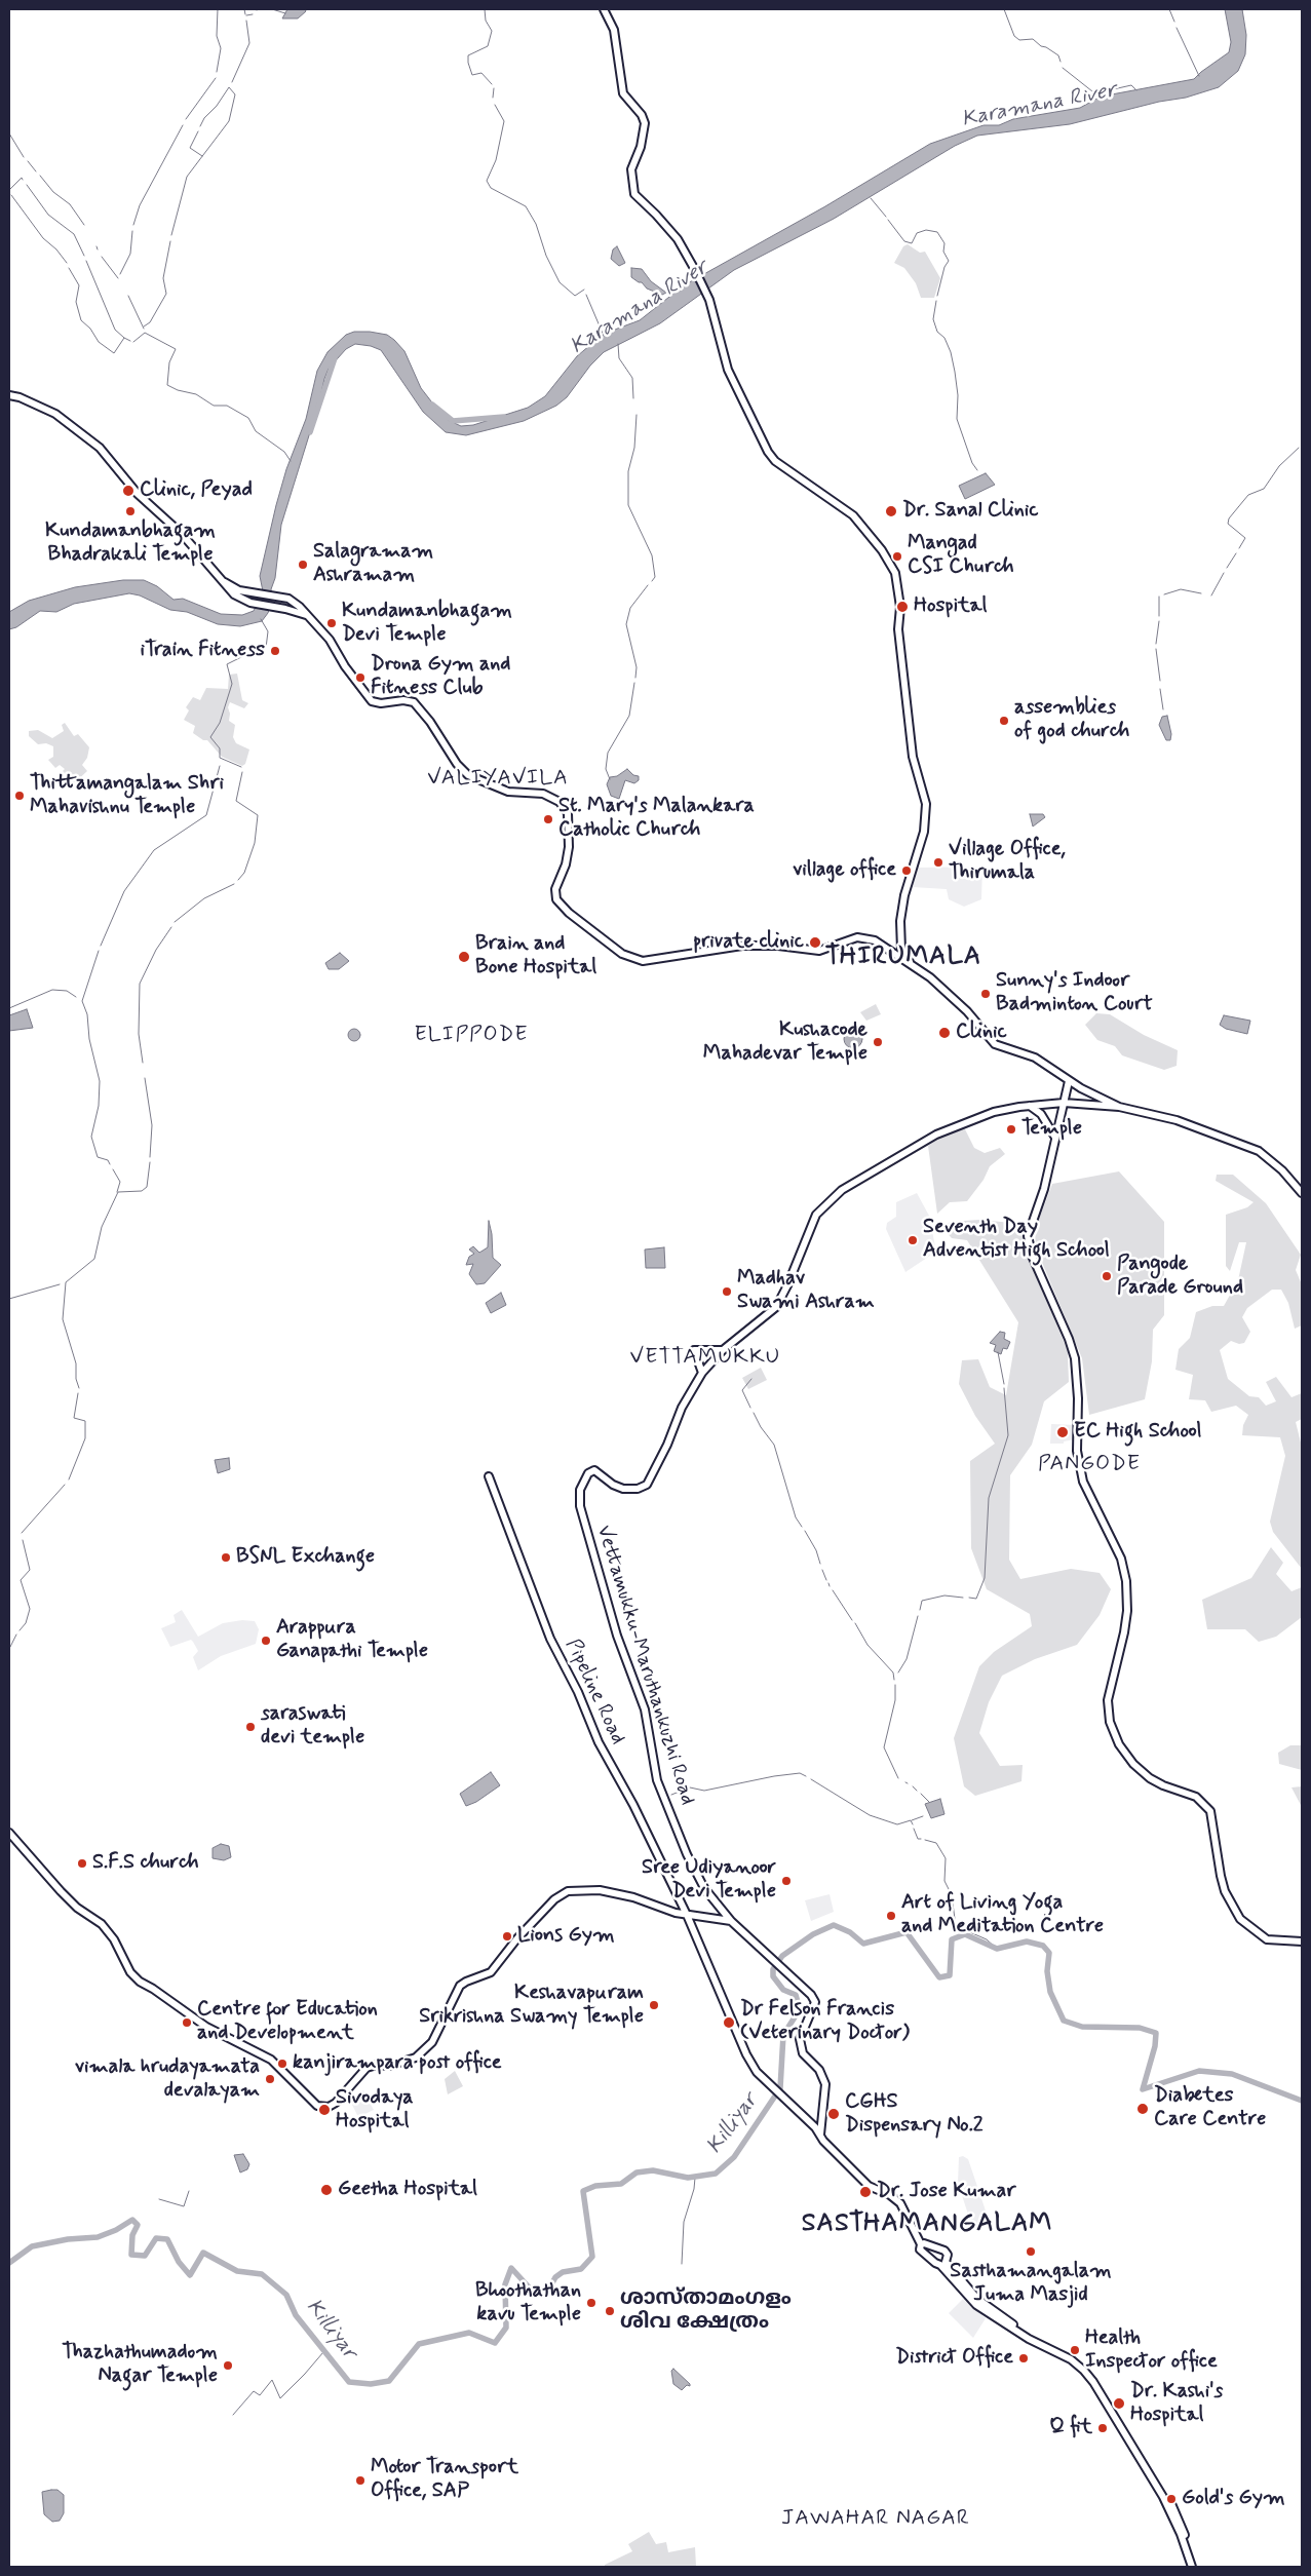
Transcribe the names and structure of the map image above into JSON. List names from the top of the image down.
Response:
{
  "streets": {
    "main road": ["Vettamukku-Maruthankuzhi Road", "Pipeline Road"]
  },
  "districts": [
    "VALIYAVILA",
    "THIRUMALA",
    "ELIPPODE",
    "VETTAMUKKU",
    "PANGODE",
    "SASTHAMANGALAM",
    "JAWAHAR NAGAR"
  ],
  "water": ["Karamana River", "Killiyar"],
  "places": [
    "Clinic, Peyad",
    "Kundamanbhagam Bhadrakali Temple",
    "Dr. Sanal Clinic",
    "Mangad CSI Church",
    "Salagramam Ashramam",
    "Hospital",
    "Kundamanbhagam Devi Temple",
    "iTrain Fitness",
    "Drona Gym and Fitness Club",
    "assemblies of god church",
    "Thittamangalam Shri Mahavishnu Temple",
    "St. Mary's Malankara Catholic Church",
    "Village Office, Thirumala",
    "village office",
    "private clinic",
    "Brain and Bone Hospital",
    "Sunny's Indoor Badminton Court",
    "Clinic",
    "Kushacode Mahadevar Temple",
    "Temple",
    "Seventh Day Adventist High School",
    "Pangode Parade Ground",
    "Madhav Swami Ashram",
    "EC High School",
    "BSNL Exchange",
    "Arappura Ganapathi Temple",
    "saraswati devi temple",
    "S.F.S church",
    "Sree Udiyanoor Devi Temple",
    "Art of Living Yoga and Meditation Centre",
    "Lions Gym",
    "Keshavapuram Srikrishna Swamy Temple",
    "Centre for Education and Development",
    "Dr Felson Francis (Veterinary Doctor)",
    "kanjirampara post office",
    "vimala hrudayamata devalayam",
    "Diabetes Care Centre",
    "Sivodaya Hospital",
    "CGHS Dispensary No.2",
    "Geetha Hospital",
    "Dr. Jose Kumar",
    "Sasthamangalam Juma Masjid",
    "Bhoothathan kavu Temple",
    "ശാസ്താമംഗളം ശിവ ക്ഷേത്രം",
    "Health Inspector office",
    "District Office",
    "Thazhathumadom Nagar Temple",
    "Dr. Kashi's Hospital",
    "Q fit",
    "Motor Transport Office, SAP",
    "Gold's Gym"
  ]
}
